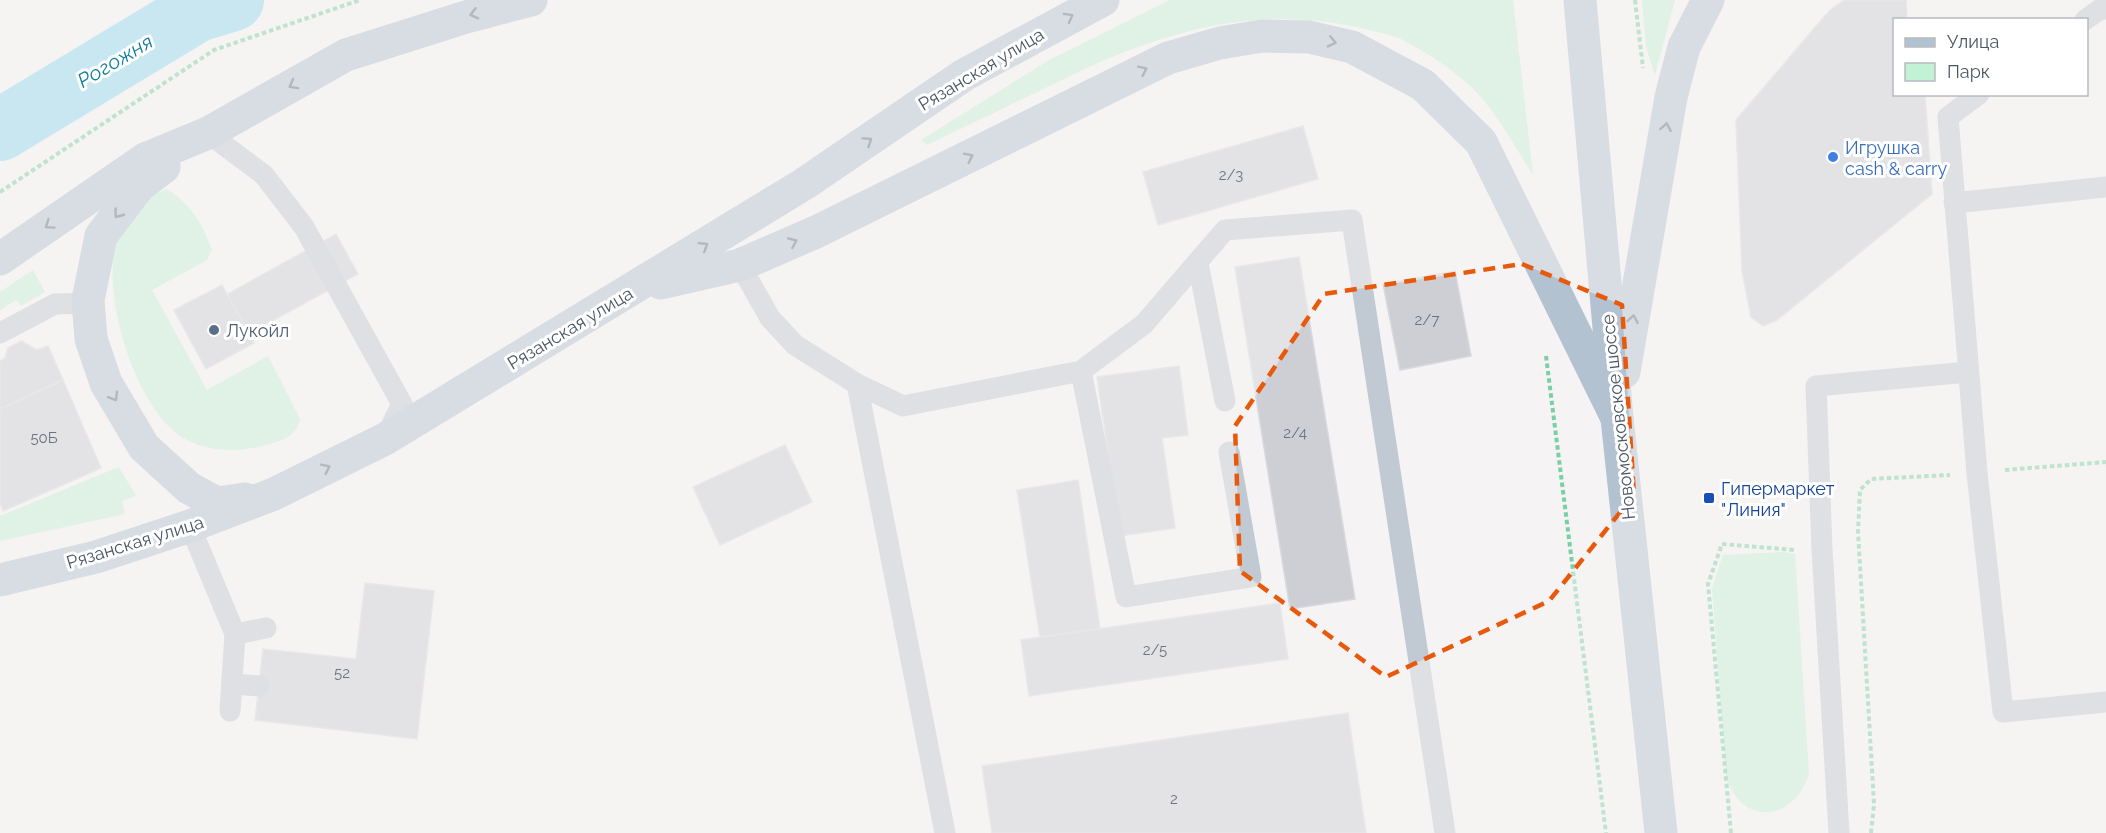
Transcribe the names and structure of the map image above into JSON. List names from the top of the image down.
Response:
{
  "streets": {
    "main road": ["Рязанская улица", "Новомосковское шоссе"]
  },
  "one_way": ["Рязанская улица"],
  "water": ["Рогожня"],
  "places": {
    "other": ["Игрушка cash & carry", "Лукойл"],
    "transit": ["Гипермаркет \"Линия\""]
  },
  "house_numbers": [
    "2/3",
    "2/7",
    "2/4",
    "50Б",
    "2/5",
    "52",
    "2"
  ],
  "legend": ["Улица", "Парк"]
}
